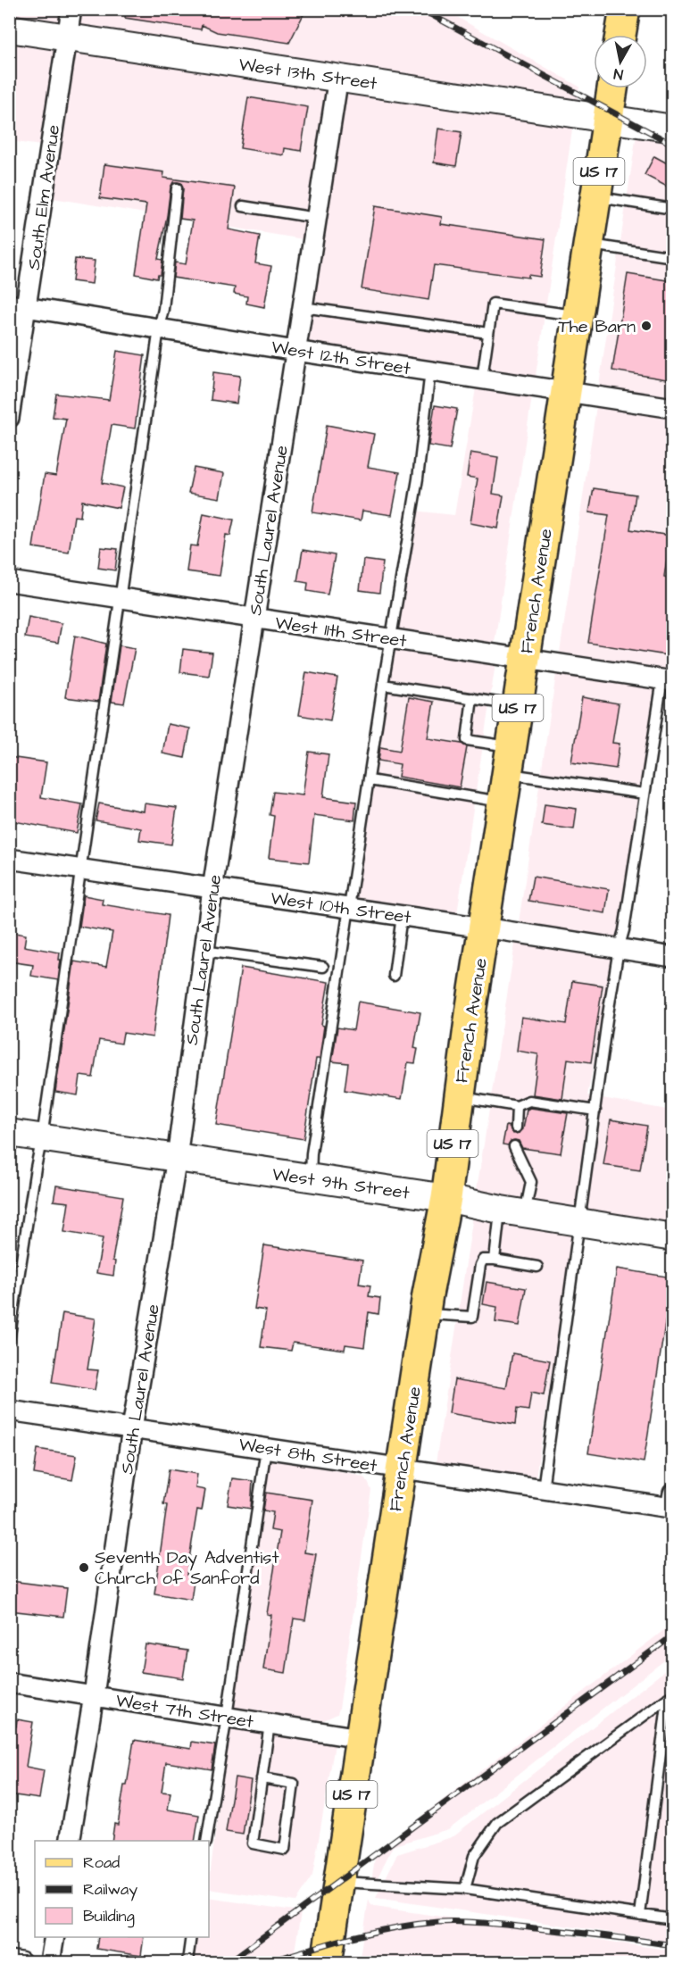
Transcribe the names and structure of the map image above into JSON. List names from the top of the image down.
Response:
{
  "streets": {
    "main road": ["US 17", "French Avenue"],
    "street": [
      "West 13th Street",
      "South Elm Avenue",
      "West 12th Street",
      "South Laurel Avenue",
      "West 11th Street",
      "West 10th Street",
      "West 9th Street",
      "West 8th Street",
      "West 7th Street"
    ]
  },
  "crossings": [
    ["West 13th Street", "South Elm Avenue"],
    ["West 13th Street", "South Laurel Avenue"],
    ["West 13th Street", "French Avenue"],
    ["South Elm Avenue", "West 12th Street"],
    ["West 12th Street", "South Laurel Avenue"],
    ["West 12th Street", "French Avenue"],
    ["South Laurel Avenue", "West 11th Street"],
    ["South Laurel Avenue", "West 10th Street"],
    ["South Laurel Avenue", "West 9th Street"],
    ["South Laurel Avenue", "West 8th Street"],
    ["South Laurel Avenue", "West 7th Street"],
    ["French Avenue", "West 11th Street"],
    ["French Avenue", "West 10th Street"],
    ["French Avenue", "West 9th Street"],
    ["French Avenue", "West 8th Street"],
    ["French Avenue", "West 7th Street"]
  ],
  "places": ["The Barn", "Seventh Day Adventist Church of Sanford"],
  "legend": ["Road", "Railway", "Building"],
  "north": "bottom"
}
